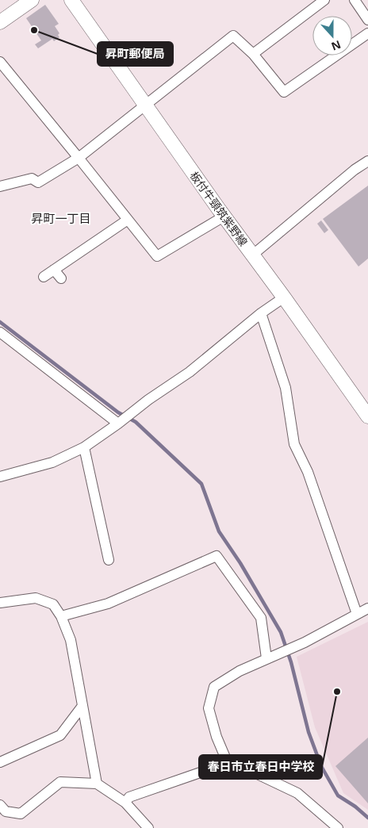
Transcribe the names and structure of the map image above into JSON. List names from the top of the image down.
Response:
{
  "streets": {
    "main road": ["板付牛頸筑紫野線"]
  },
  "districts": ["昇町一丁目"],
  "places": ["昇町郵便局", "春日市立春日中学校"],
  "north": "bottom"
}
